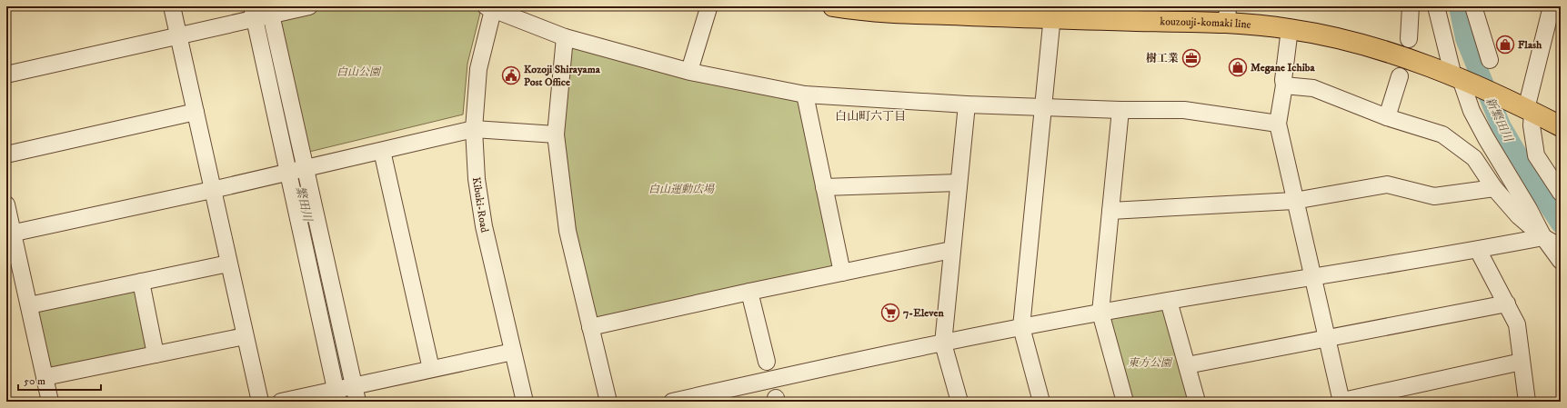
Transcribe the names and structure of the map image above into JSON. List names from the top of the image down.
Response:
{
  "streets": {
    "main road": ["kouzouji-komaki line"],
    "street": ["Kibuki-Road"]
  },
  "districts": ["白山町六丁目"],
  "water": ["新繁田川", "繁田川"],
  "parks": ["白山公園", "白山運動広場", "東方公園"],
  "places": {
    "shop": ["Flash", "Megane Ichiba"],
    "office": ["樹工業"],
    "public building": ["Kozoji Shirayama Post Office"],
    "supermarket": ["7-Eleven"]
  },
  "scale_bar": "50 m"
}
